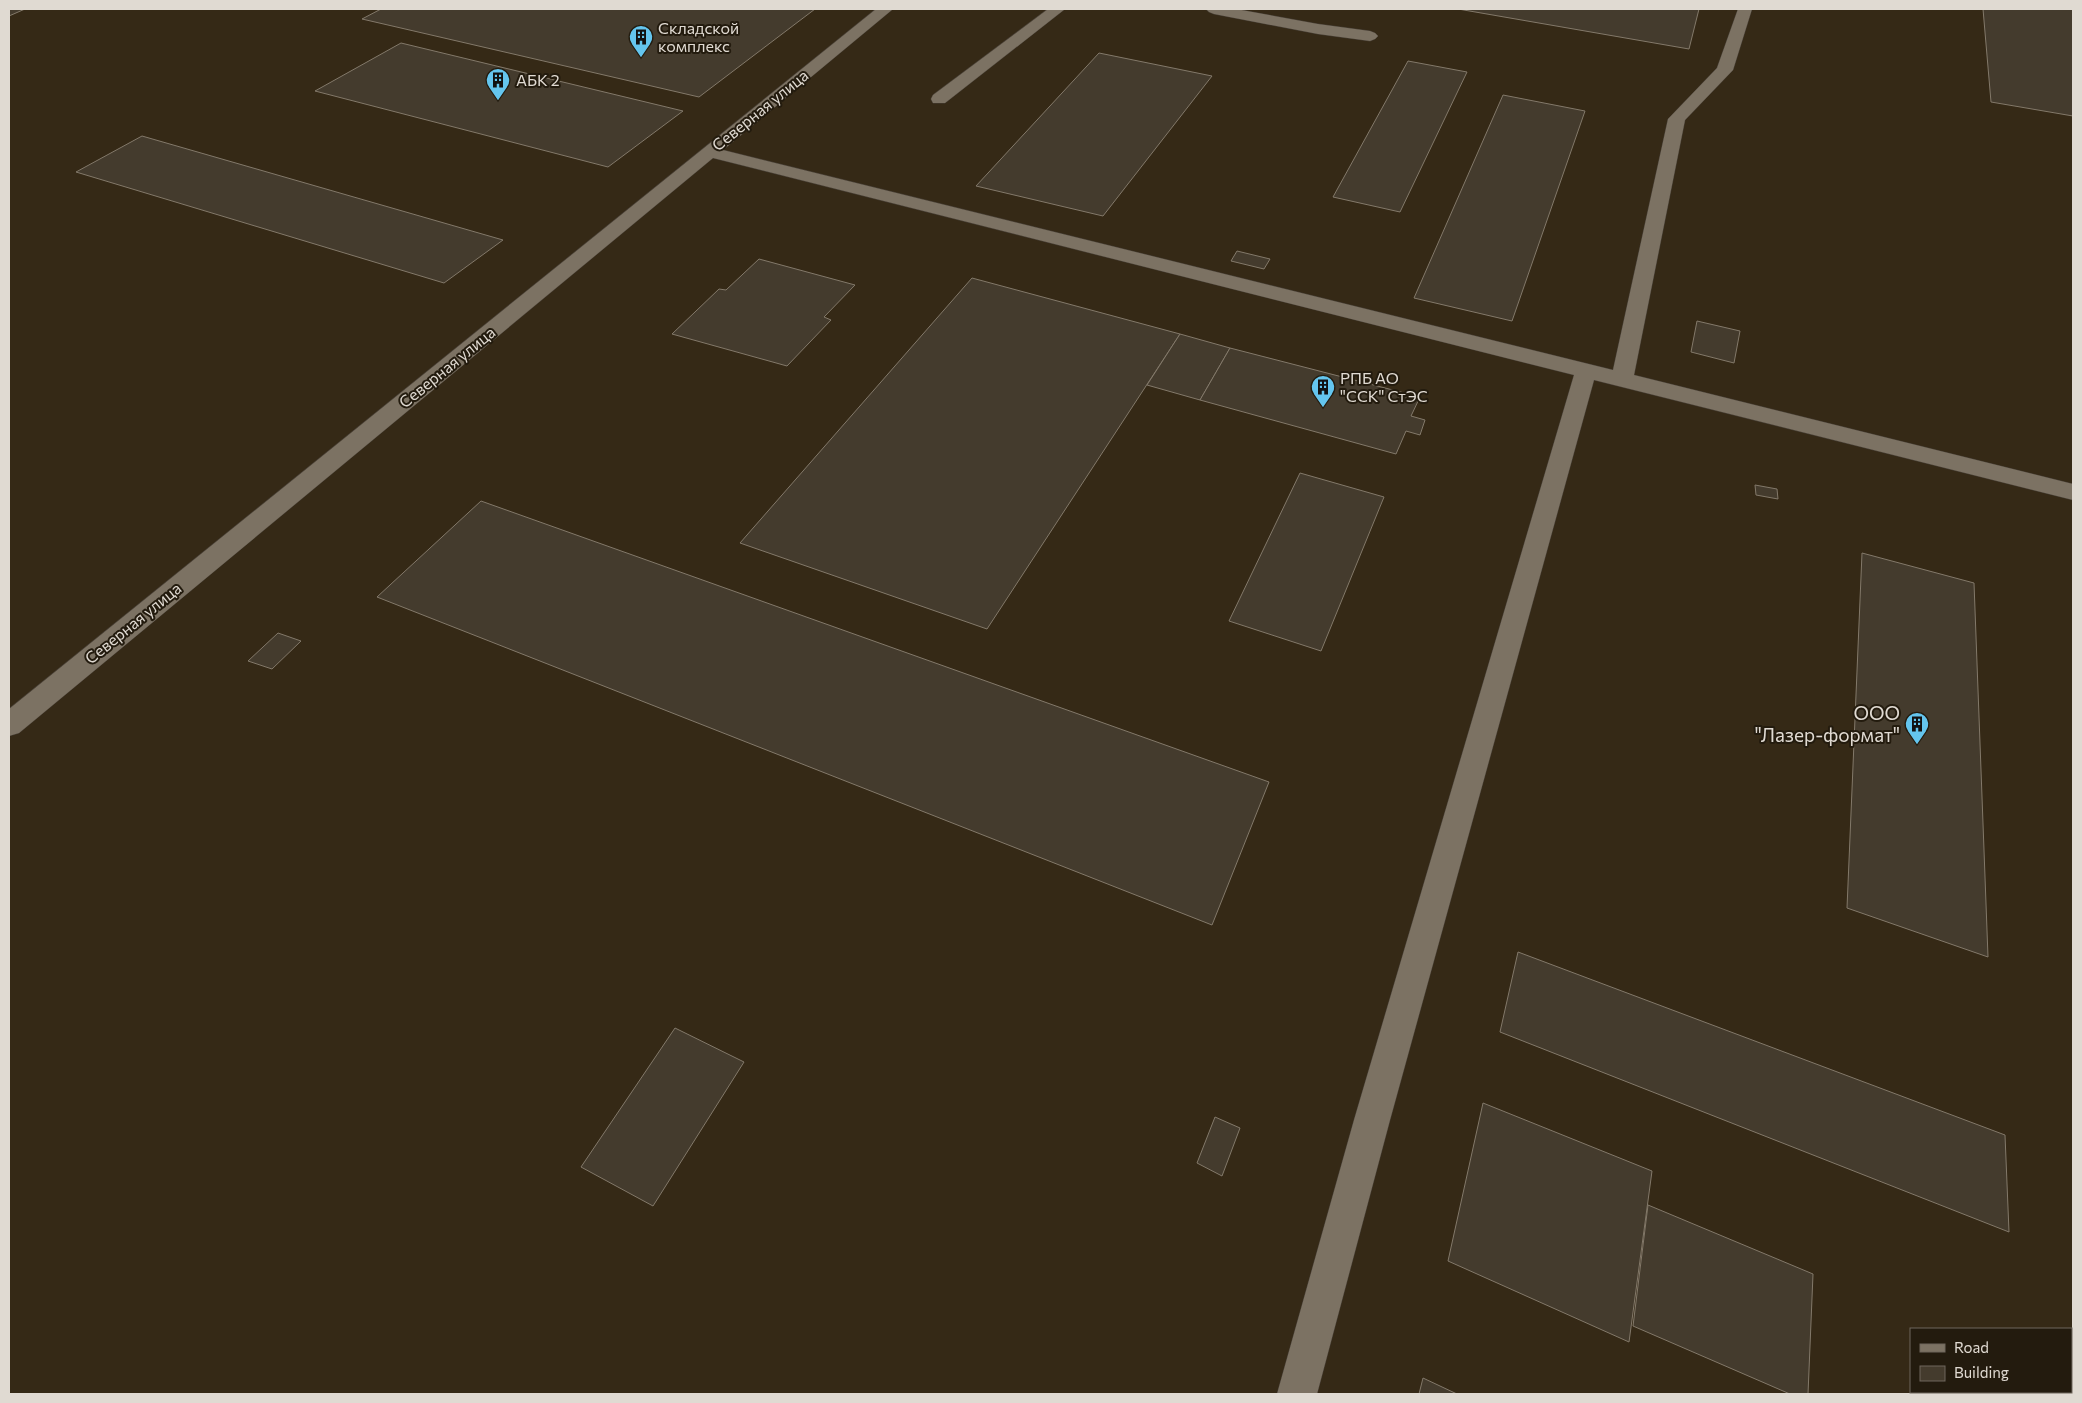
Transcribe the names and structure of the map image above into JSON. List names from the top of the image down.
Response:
{
  "streets": {
    "street": ["Северная улица"]
  },
  "places": {
    "building": [
      "Складской комплекс",
      "АБК 2",
      "РПБ АО \"ССК\" СтЭС",
      "ООО \"Лазер-формат\""
    ]
  },
  "legend": ["Road", "Building"]
}
